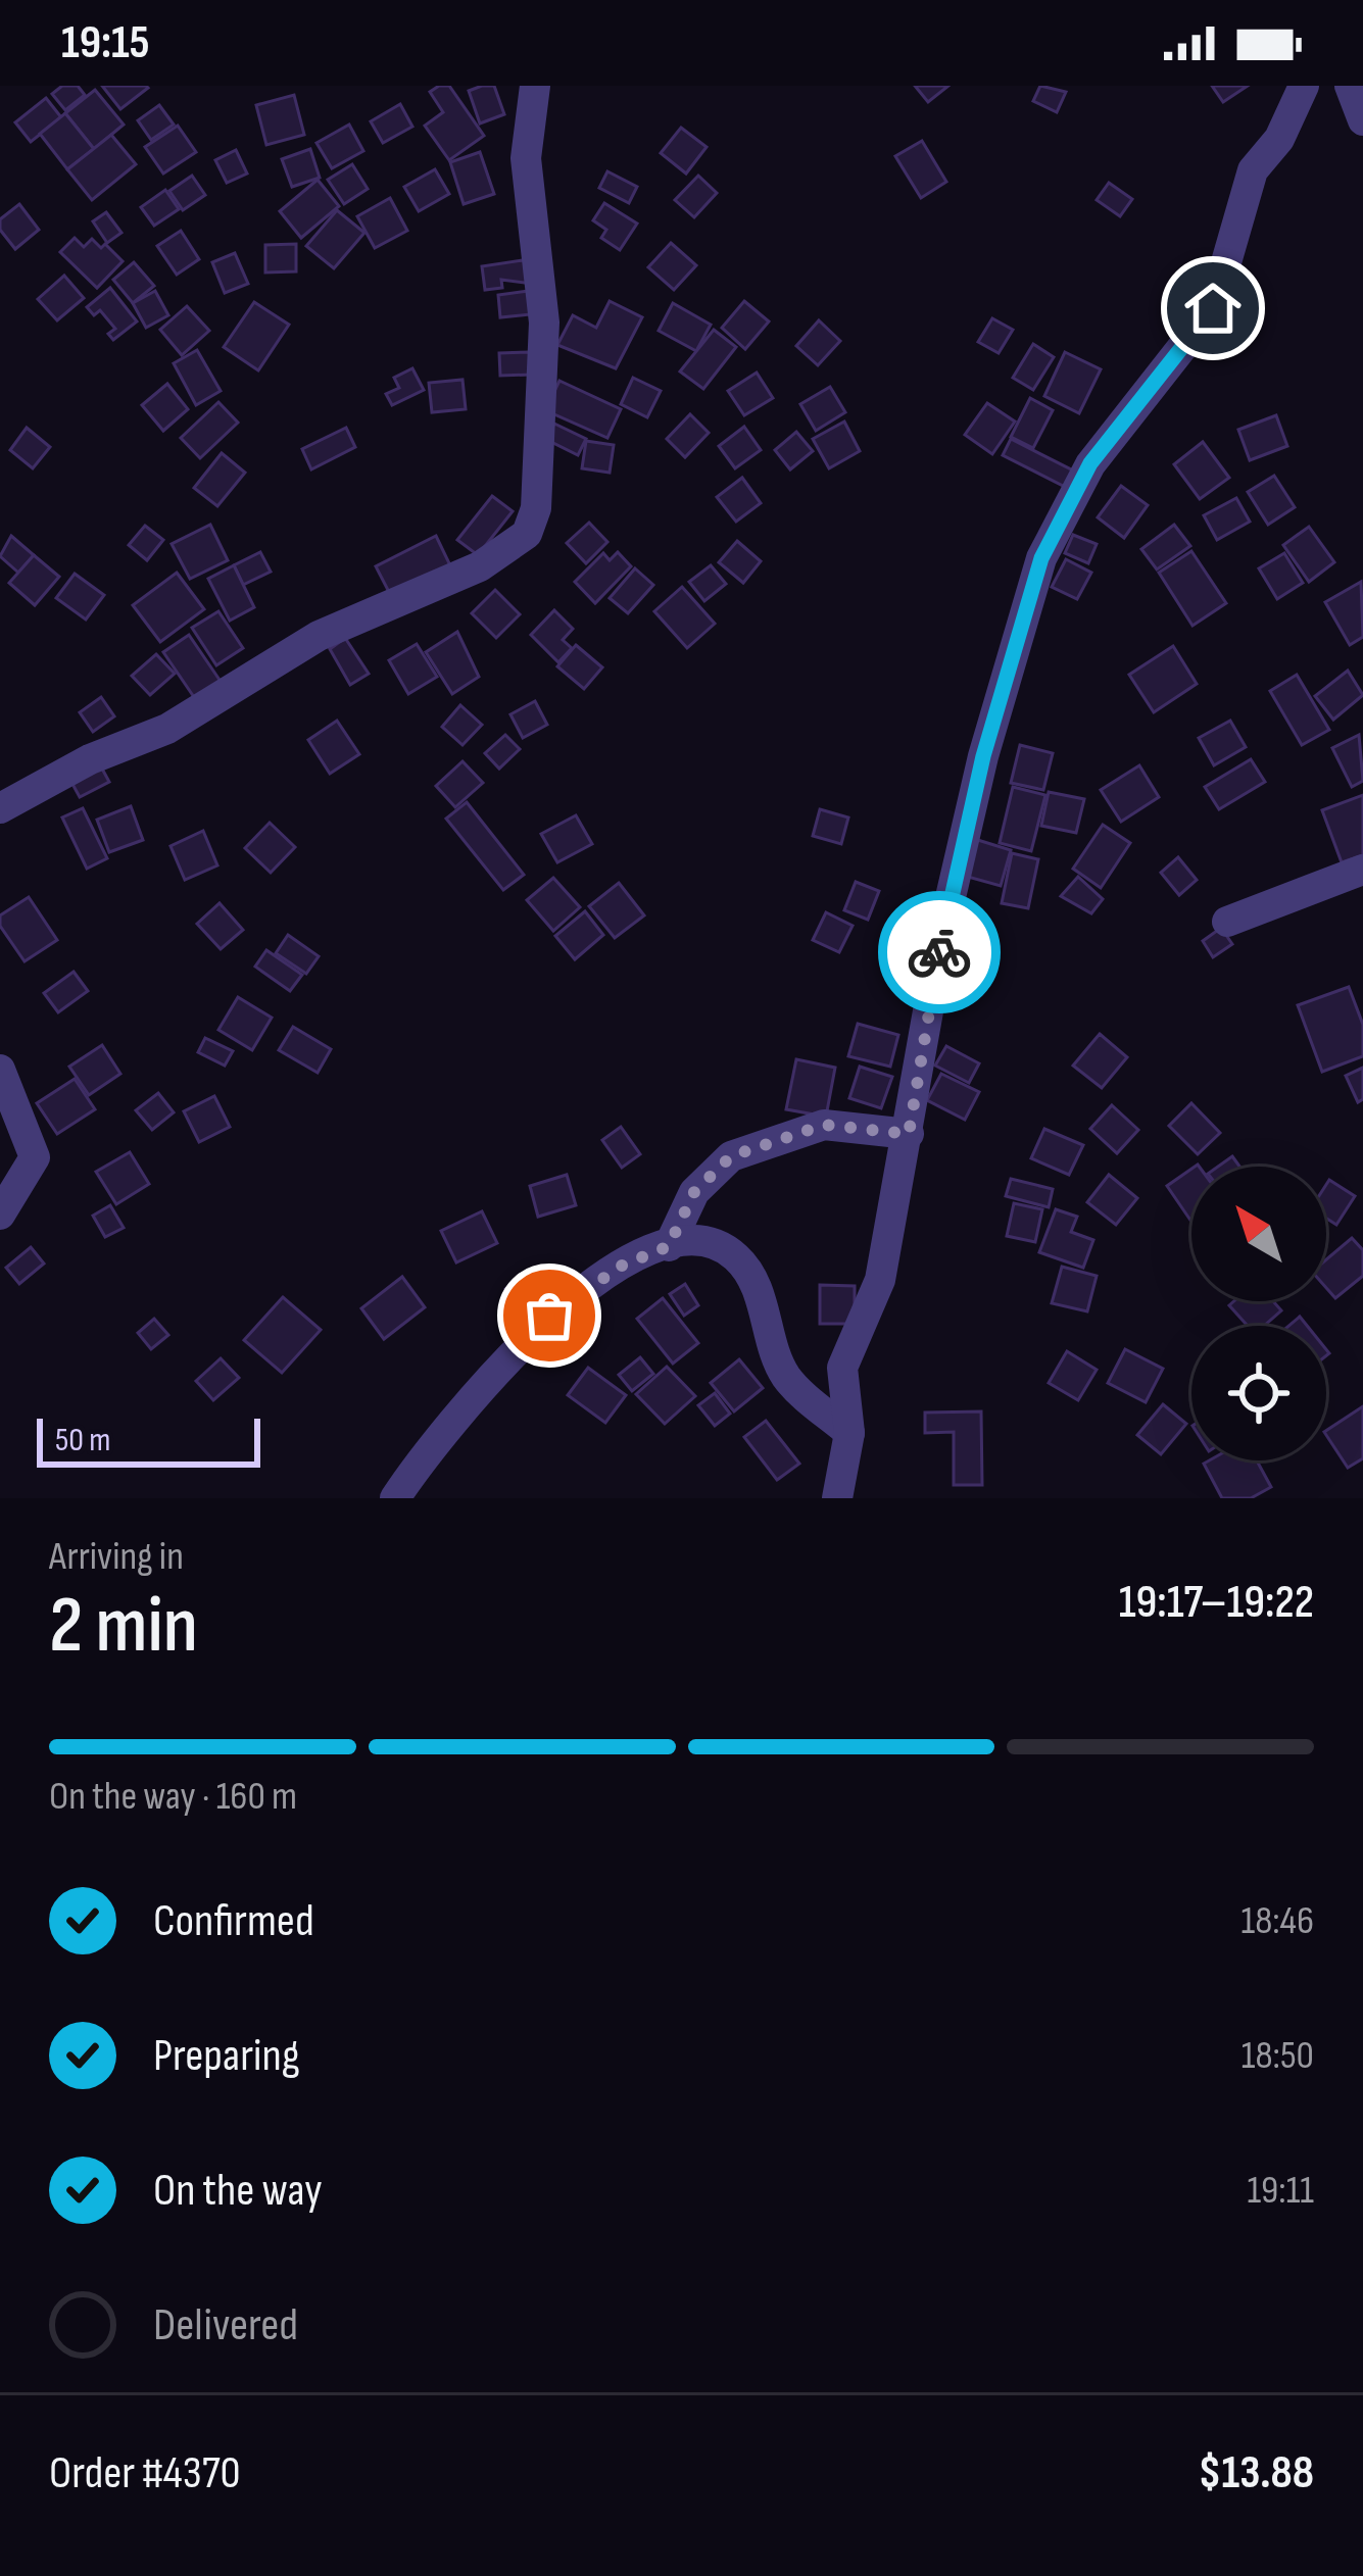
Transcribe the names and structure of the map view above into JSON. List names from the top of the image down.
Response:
{
  "scale_bar": "50 m",
  "north": "top left",
  "page": {
    "status": "19:15",
    "scale": "50 m",
    "heading": ["2 min", "Arriving in", "19:17–19:22"],
    "panel": ["Order #4370", "$13.88"],
    "bar": "On the way · 160 m",
    "list": [
      ["Confirmed", "18:46"],
      ["Preparing", "18:50"],
      ["On the way", "19:11"],
      "Delivered"
    ]
  }
}
